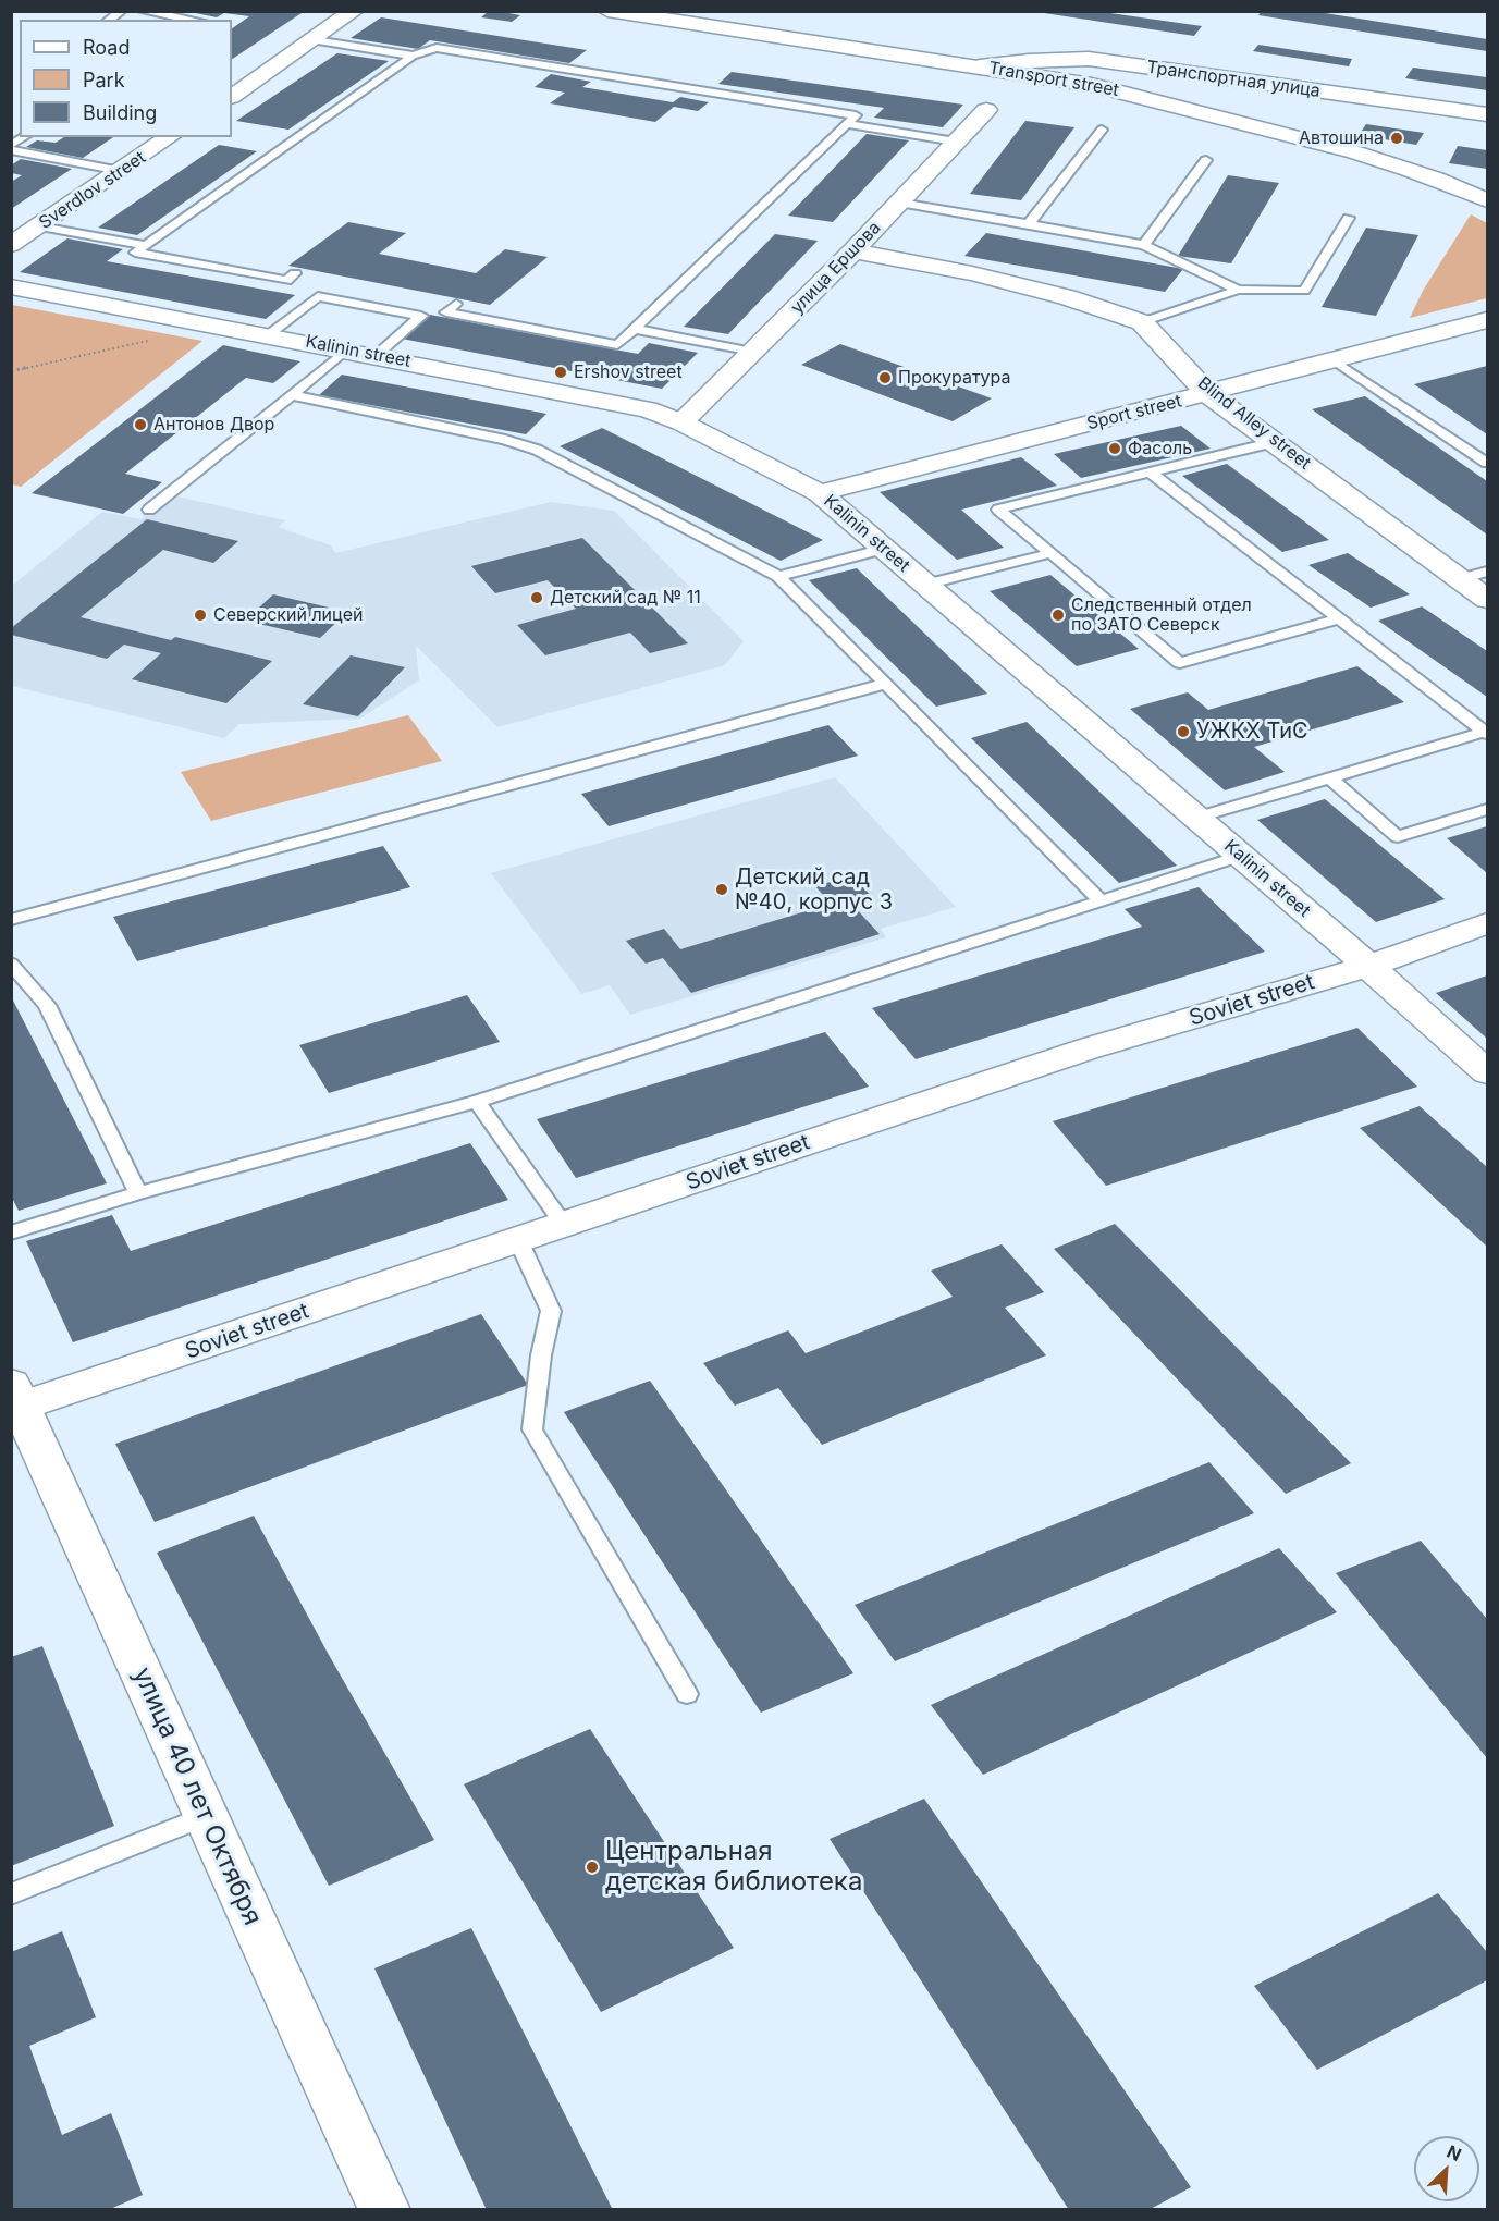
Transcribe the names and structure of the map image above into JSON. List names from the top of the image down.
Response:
{
  "streets": {
    "street": [
      "Transport street",
      "Транспортная улица",
      "Sverdlov street",
      "улица Ершова",
      "Kalinin street",
      "Sport street",
      "Blind Alley street",
      "Soviet street",
      "улица 40 лет Октября"
    ]
  },
  "crossings": [
    ["Transport street", "Транспортная улица"],
    ["улица Ершова", "Kalinin street"],
    ["улица Ершова", "Blind Alley street"],
    ["Kalinin street", "Sport street"],
    ["Kalinin street", "Soviet street"],
    ["Sport street", "Blind Alley street"],
    ["Soviet street", "улица 40 лет Октября"]
  ],
  "places": [
    "Автошина",
    "Ershov street",
    "Прокуратура",
    "Антонов Двор",
    "Фасоль",
    "Детский сад № 11",
    "Северский лицей",
    "Следственный отдел по ЗАТО Северск",
    "УЖКХ ТиС",
    "Детский сад №40, корпус 3",
    "Центральная детская библиотека"
  ],
  "legend": ["Road", "Park", "Building"],
  "north": "top right"
}
